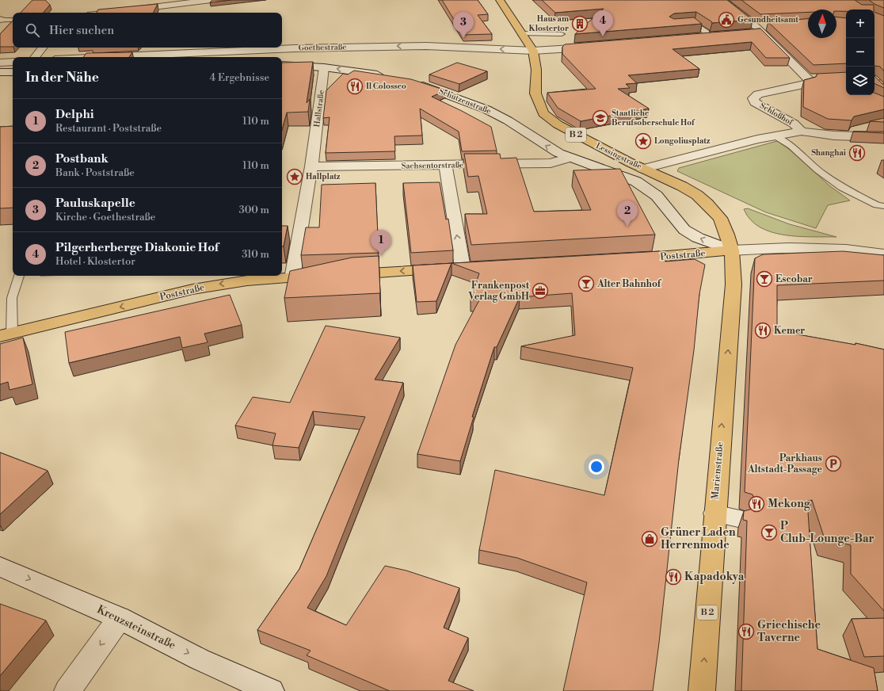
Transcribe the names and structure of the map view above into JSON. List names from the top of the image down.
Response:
{
  "streets": {
    "main road": [
      "B 2",
      "Lessingstraße",
      "Poststraße",
      "Marienstraße"
    ],
    "street": [
      "Goethestraße",
      "Schützenstraße",
      "Hallstraße",
      "Schloßhof",
      "Sachsentorstraße",
      "Kreuzsteinstraße"
    ]
  },
  "crossings": [
    ["Goethestraße", "Lessingstraße"],
    ["Schützenstraße", "Lessingstraße"],
    ["Schützenstraße", "Sachsentorstraße"],
    ["Schützenstraße", "Poststraße"],
    ["Schützenstraße", "Marienstraße"],
    ["Hallstraße", "Sachsentorstraße"],
    ["Lessingstraße", "Poststraße"],
    ["Lessingstraße", "Marienstraße"],
    ["Poststraße", "Marienstraße"]
  ],
  "one_way": [
    "Schützenstraße",
    "Poststraße",
    "Marienstraße",
    "Kreuzsteinstraße"
  ],
  "places": {
    "public building": ["Gesundheitsamt"],
    "building": ["Haus am Klostertor"],
    "restaurant": [
      "Il Colosseo",
      "Shanghai",
      "Kemer",
      "Mekong",
      "Kapadokya",
      "Griechische Taverne"
    ],
    "school or university": ["Staatliche Berufsoberschule Hof"],
    "place": ["Longoliusplatz", "Hallplatz"],
    "bar": ["Escobar", "Alter Bahnhof", "P Club-Lounge-Bar"],
    "office": ["Frankenpost Verlag GmbH"],
    "parking": ["Parkhaus Altstadt-Passage"],
    "shop": ["Grüner Laden Herrenmode"]
  },
  "north": "top",
  "page": {
    "map_buttons": ["+", "−"],
    "pins": [
      "4",
      "3",
      "2",
      "1"
    ],
    "search": "Hier suchen",
    "heading": ["In der Nähe", "4 Ergebnisse"],
    "list": [
      {
        "mark": "1",
        "name": "Delphi",
        "note": "Restaurant · Poststraße",
        "value": "110 m"
      },
      {
        "mark": "2",
        "name": "Postbank",
        "note": "Bank · Poststraße",
        "value": "110 m"
      },
      {
        "mark": "3",
        "name": "Pauluskapelle",
        "note": "Kirche · Goethestraße",
        "value": "300 m"
      },
      {
        "mark": "4",
        "name": "Pilgerherberge Diakonie Hof",
        "note": "Hotel · Klostertor",
        "value": "310 m"
      }
    ]
  }
}
